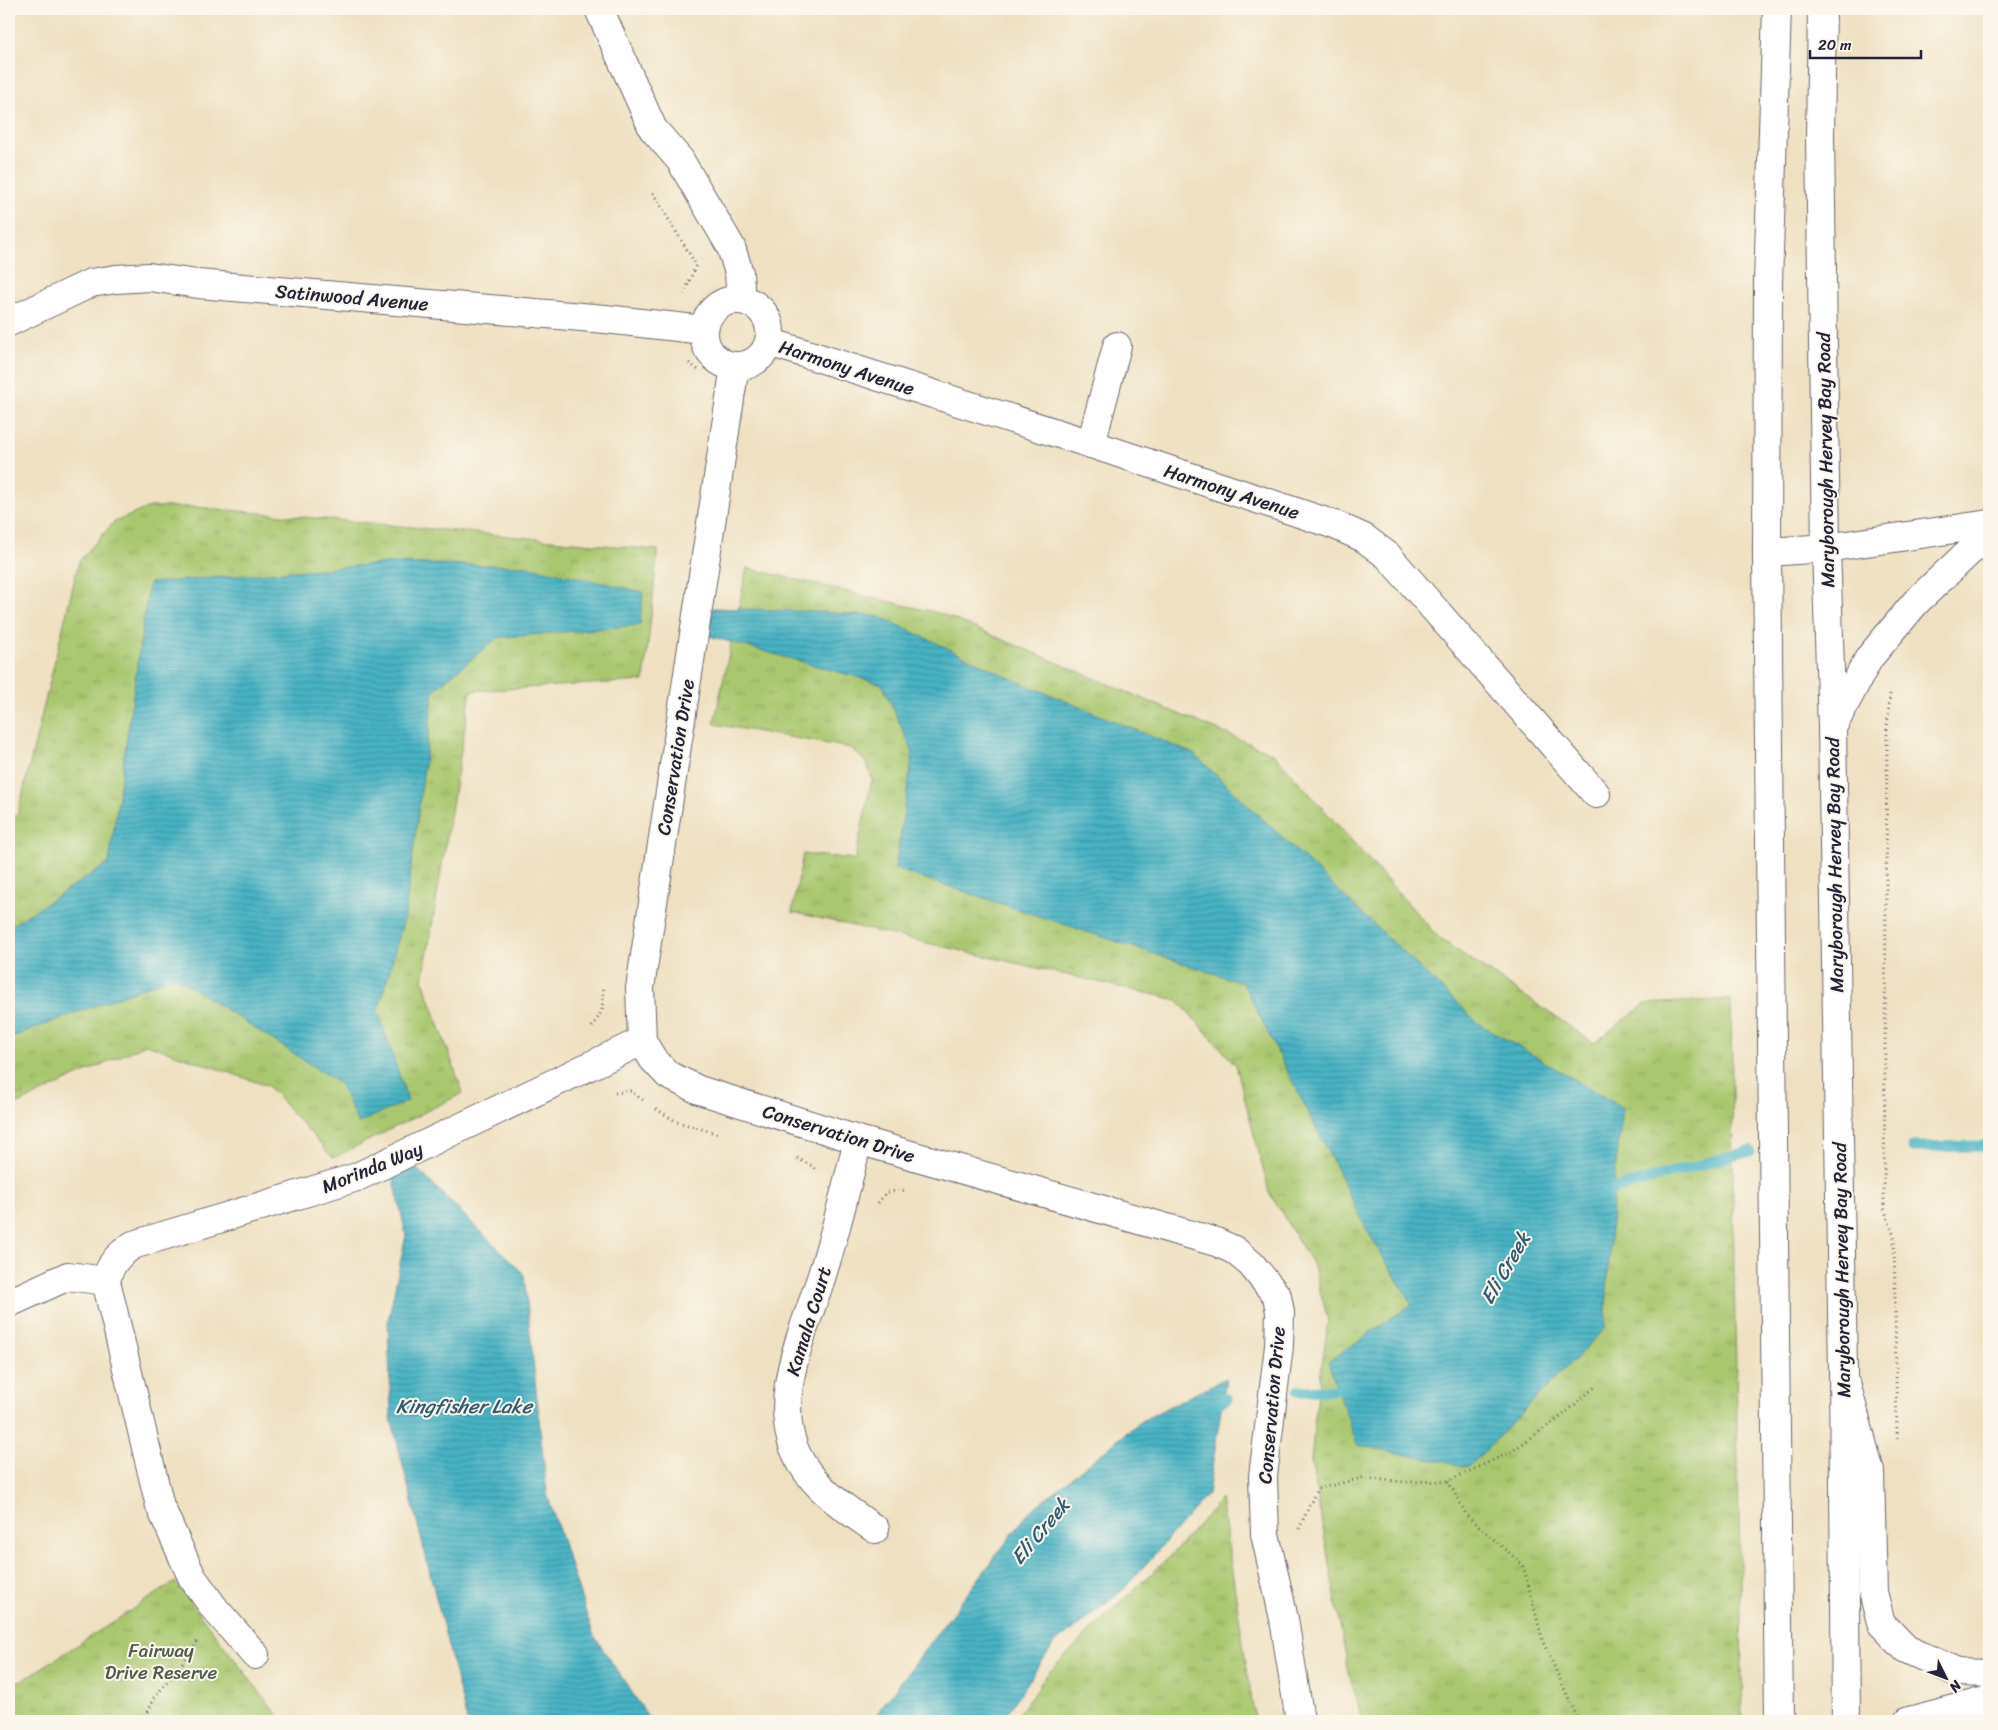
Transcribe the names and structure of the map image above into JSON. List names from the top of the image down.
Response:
{
  "streets": {
    "street": [
      "Satinwood Avenue",
      "Harmony Avenue",
      "Maryborough Hervey Bay Road",
      "Conservation Drive",
      "Morinda Way",
      "Kamala Court"
    ]
  },
  "crossings": [
    ["Satinwood Avenue", "Harmony Avenue"],
    ["Satinwood Avenue", "Conservation Drive"],
    ["Harmony Avenue", "Conservation Drive"],
    ["Conservation Drive", "Morinda Way"],
    ["Conservation Drive", "Kamala Court"]
  ],
  "water": ["Eli Creek", "Kingfisher Lake"],
  "parks": ["Fairway Drive Reserve"],
  "scale_bar": "20 m",
  "north": "bottom right"
}
